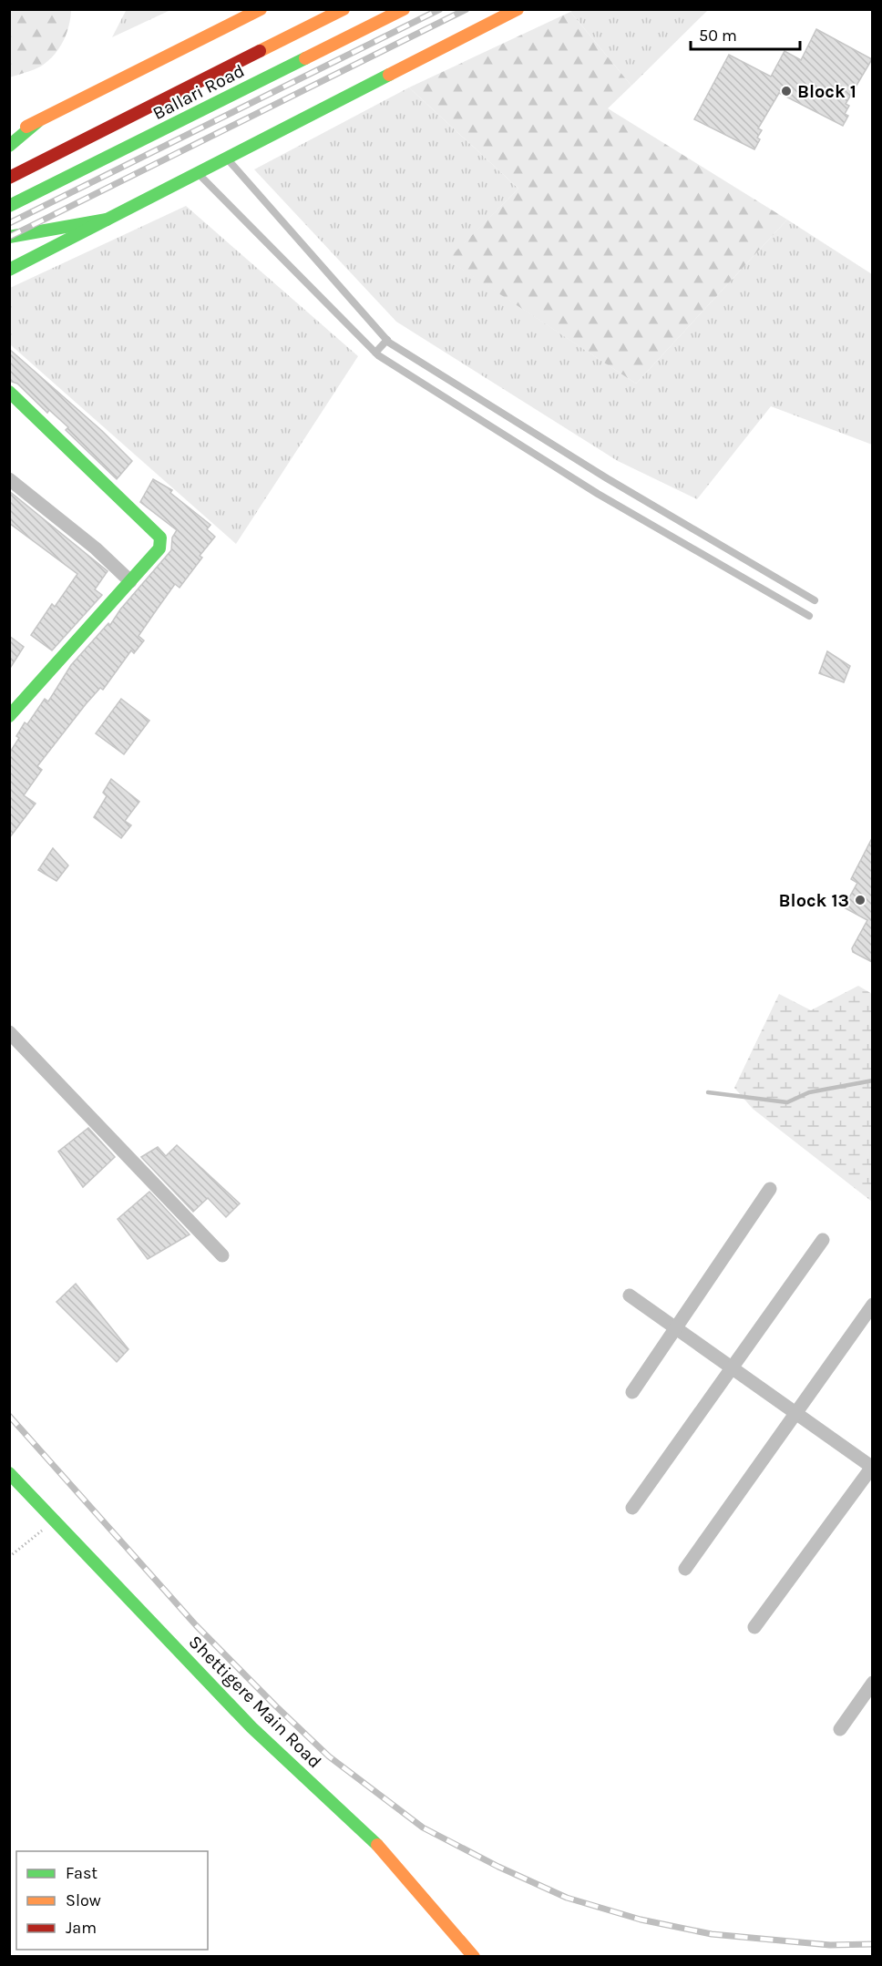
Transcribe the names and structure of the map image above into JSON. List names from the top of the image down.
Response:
{
  "streets": {
    "main road": ["Ballari Road", "Shettigere Main Road"]
  },
  "places": ["Block 1", "Block 13"],
  "legend": ["Fast", "Slow", "Jam"],
  "scale_bar": "50 m"
}
